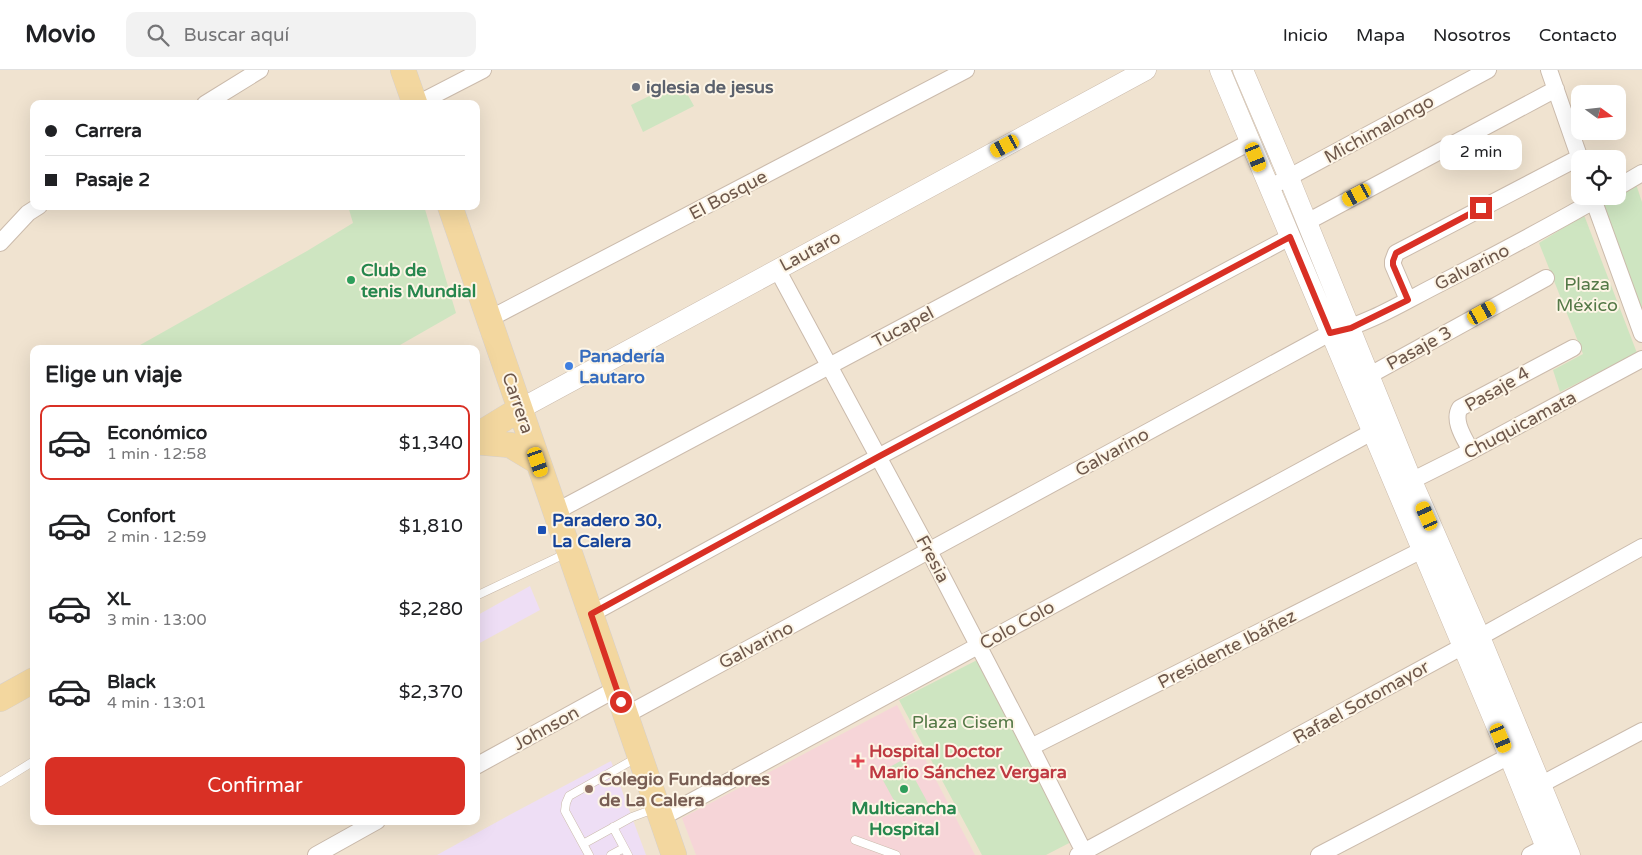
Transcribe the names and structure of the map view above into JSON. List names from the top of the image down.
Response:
{
  "streets": {
    "main road": ["Lautaro", "Carrera"],
    "street": [
      "Michimalongo",
      "El Bosque",
      "Galvarino",
      "Tucapel",
      "Pasaje 3",
      "Pasaje 4",
      "Chuquicamata",
      "Fresia",
      "Colo Colo",
      "Presidente Ibáñez",
      "Rafael Sotomayor",
      "Johnson"
    ]
  },
  "crossings": [
    ["El Bosque", "Carrera"],
    ["Lautaro", "Carrera"],
    ["Lautaro", "Fresia"],
    ["Galvarino", "Carrera"],
    ["Galvarino", "Fresia"],
    ["Tucapel", "Carrera"],
    ["Tucapel", "Fresia"],
    ["Pasaje 4", "Chuquicamata"],
    ["Carrera", "Colo Colo"],
    ["Carrera", "Johnson"],
    ["Fresia", "Colo Colo"],
    ["Fresia", "Presidente Ibáñez"],
    ["Fresia", "Rafael Sotomayor"]
  ],
  "parks": ["Plaza México", "Plaza Cisem"],
  "places": {
    "other": [
      "iglesia de jesus",
      "Club de tenis Mundial",
      "Panadería Lautaro",
      "Colegio Fundadores de La Calera",
      "Multicancha Hospital"
    ],
    "transit": ["Paradero 30, La Calera"],
    "health": ["Hospital Doctor Mario Sánchez Vergara"]
  },
  "north": "right",
  "page": {
    "header": "Movio",
    "search": "Buscar aquí",
    "nav": [
      "Inicio",
      "Mapa",
      "Nosotros",
      "Contacto"
    ],
    "banner": ["Carrera", "Pasaje 2"],
    "bubble": "2 min",
    "heading": "Elige un viaje",
    "list": [
      {
        "name": "Económico",
        "note": "1 min · 12:58",
        "value": "$1,340"
      },
      {
        "name": "Confort",
        "note": "2 min · 12:59",
        "value": "$1,810"
      },
      {
        "name": "XL",
        "note": "3 min · 13:00",
        "value": "$2,280"
      },
      {
        "name": "Black",
        "note": "4 min · 13:01",
        "value": "$2,370"
      }
    ],
    "buttons": "Confirmar"
  }
}
